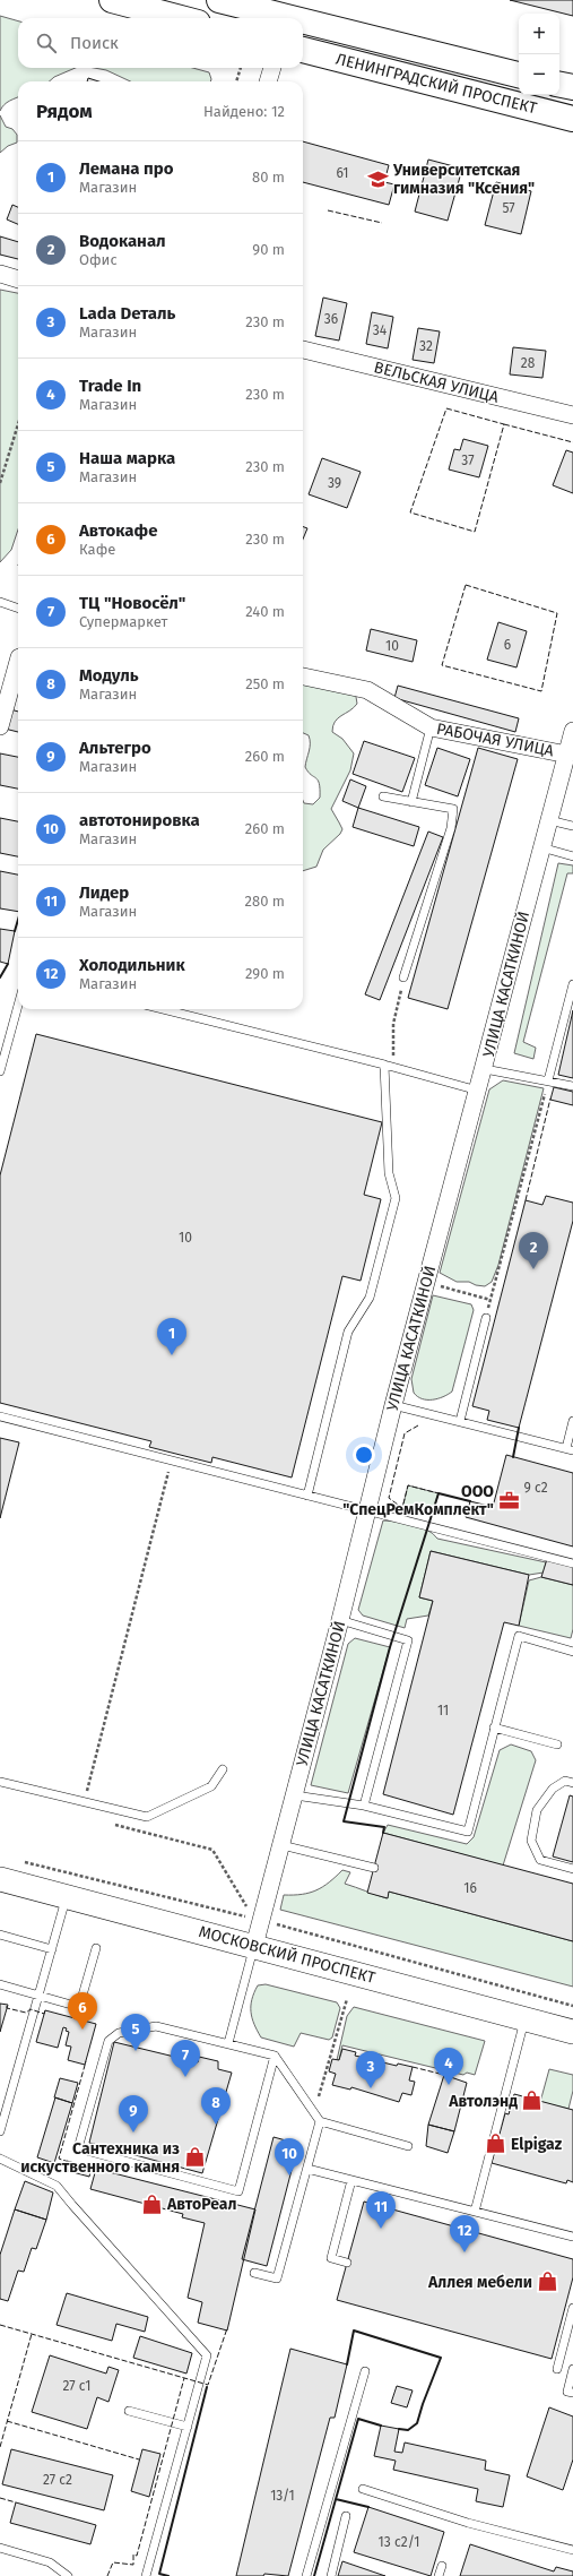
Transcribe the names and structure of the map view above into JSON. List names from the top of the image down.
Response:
{
  "streets": {
    "main road": ["ЛЕНИНГРАДСКИЙ ПРОСПЕКТ", "МОСКОВСКИЙ ПРОСПЕКТ"],
    "street": ["ВЕЛЬСКАЯ УЛИЦА", "РАБОЧАЯ УЛИЦА", "УЛИЦА КАСАТКИНОЙ"]
  },
  "crossings": [
    ["РАБОЧАЯ УЛИЦА", "УЛИЦА КАСАТКИНОЙ"],
    ["УЛИЦА КАСАТКИНОЙ", "МОСКОВСКИЙ ПРОСПЕКТ"]
  ],
  "places": {
    "school or university": ["Университетская гимназия \"Ксения\""],
    "office": ["ООО \"СпецРемКомплект\""],
    "shop": [
      "Автолэнд",
      "Elpigaz",
      "Сантехника из искуственного камня",
      "АвтоРеал",
      "Аллея мебели"
    ]
  },
  "house_numbers": [
    "61",
    "57",
    "36",
    "34",
    "32",
    "28",
    "37",
    "39",
    "6",
    "10",
    "10",
    "9 с2",
    "11",
    "16",
    "27 с1",
    "27 с2",
    "13/1",
    "13 c2/1"
  ],
  "page": {
    "map_buttons": ["+", "−"],
    "search": "Поиск",
    "heading": ["Рядом", "Найдено: 12"],
    "list": [
      {
        "mark": "1",
        "name": "Лемана про",
        "note": "Магазин",
        "value": "80 m"
      },
      {
        "mark": "2",
        "name": "Водоканал",
        "note": "Офис",
        "value": "90 m"
      },
      {
        "mark": "3",
        "name": "Lada Dеталь",
        "note": "Магазин",
        "value": "230 m"
      },
      {
        "mark": "4",
        "name": "Trade In",
        "note": "Магазин",
        "value": "230 m"
      },
      {
        "mark": "5",
        "name": "Наша марка",
        "note": "Магазин",
        "value": "230 m"
      },
      {
        "mark": "6",
        "name": "Автокафе",
        "note": "Кафе",
        "value": "230 m"
      },
      {
        "mark": "7",
        "name": "ТЦ \"Новосёл\"",
        "note": "Супермаркет",
        "value": "240 m"
      },
      {
        "mark": "8",
        "name": "Модуль",
        "note": "Магазин",
        "value": "250 m"
      },
      {
        "mark": "9",
        "name": "Альтегро",
        "note": "Магазин",
        "value": "260 m"
      },
      {
        "mark": "10",
        "name": "автотонировка",
        "note": "Магазин",
        "value": "260 m"
      },
      {
        "mark": "11",
        "name": "Лидер",
        "note": "Магазин",
        "value": "280 m"
      },
      {
        "mark": "12",
        "name": "Холодильник",
        "note": "Магазин",
        "value": "290 m"
      }
    ],
    "pins": [
      "2",
      "1",
      "6",
      "5",
      "7",
      "4",
      "3",
      "8",
      "9",
      "10",
      "11",
      "12"
    ]
  }
}
